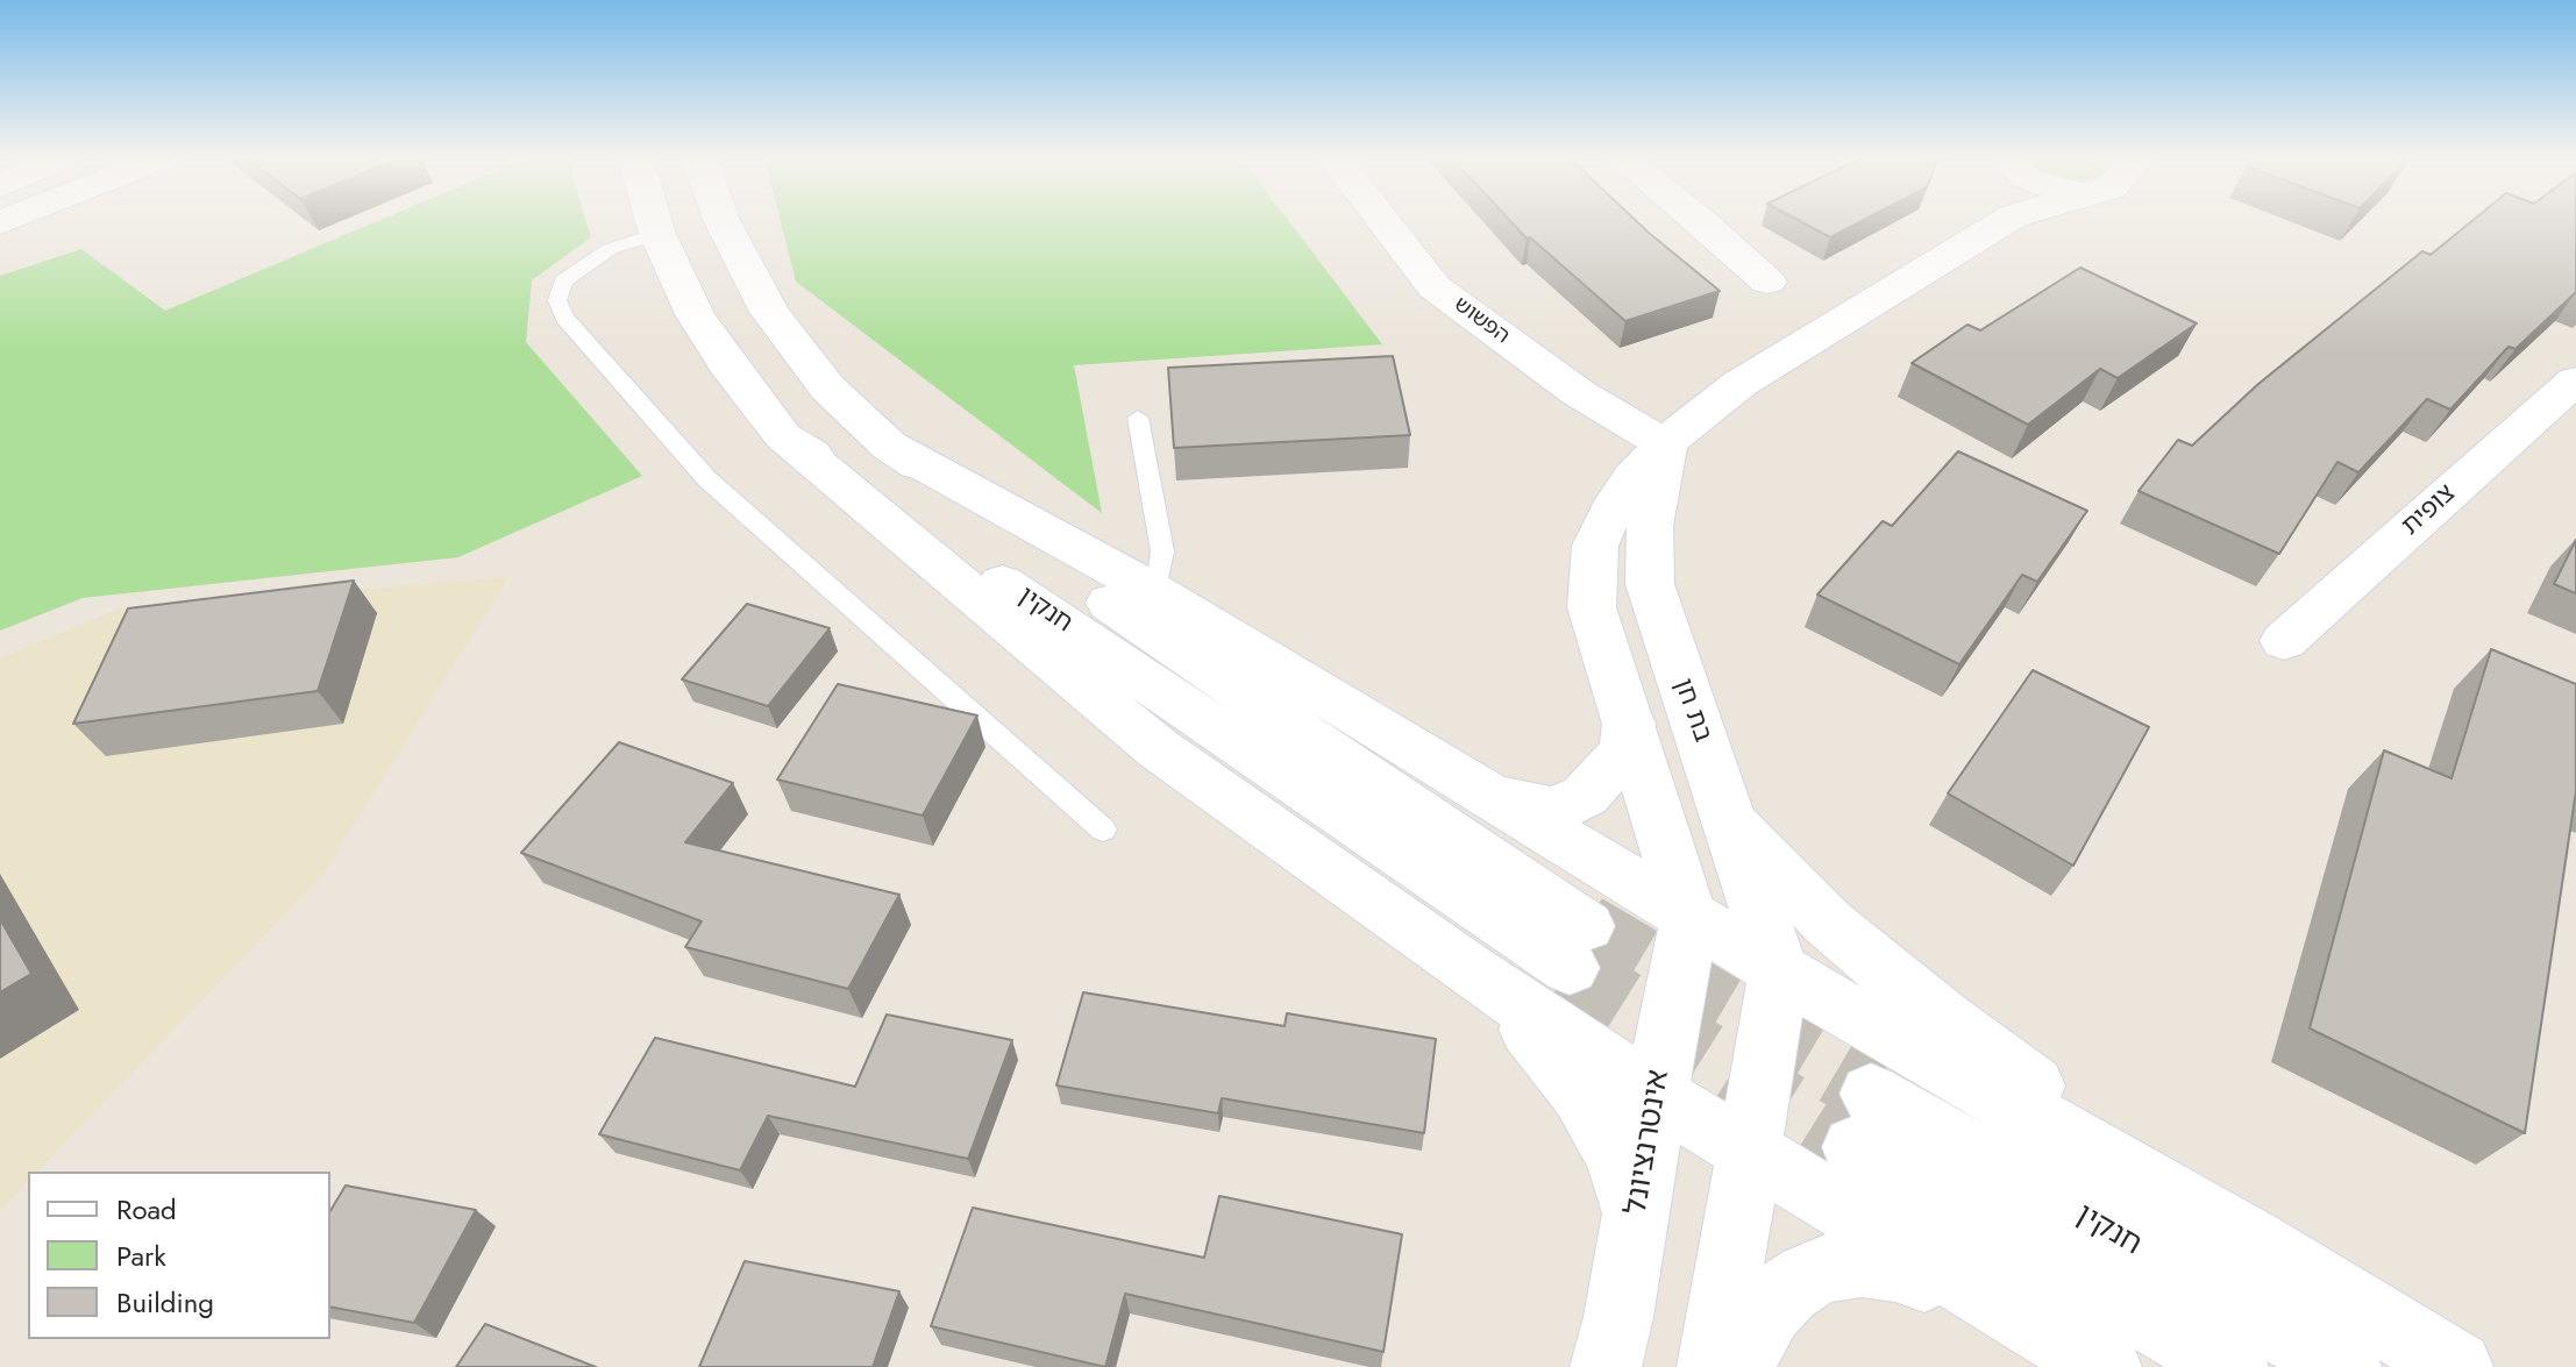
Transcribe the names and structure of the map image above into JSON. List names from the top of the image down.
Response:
{
  "streets": {
    "main road": [
      "הפשוש",
      "צופית",
      "חנקין",
      "בת חן",
      "אינטרנציונל"
    ]
  },
  "crossings": [
    ["הפשוש", "בת חן"]
  ],
  "legend": ["Road", "Park", "Building"]
}
